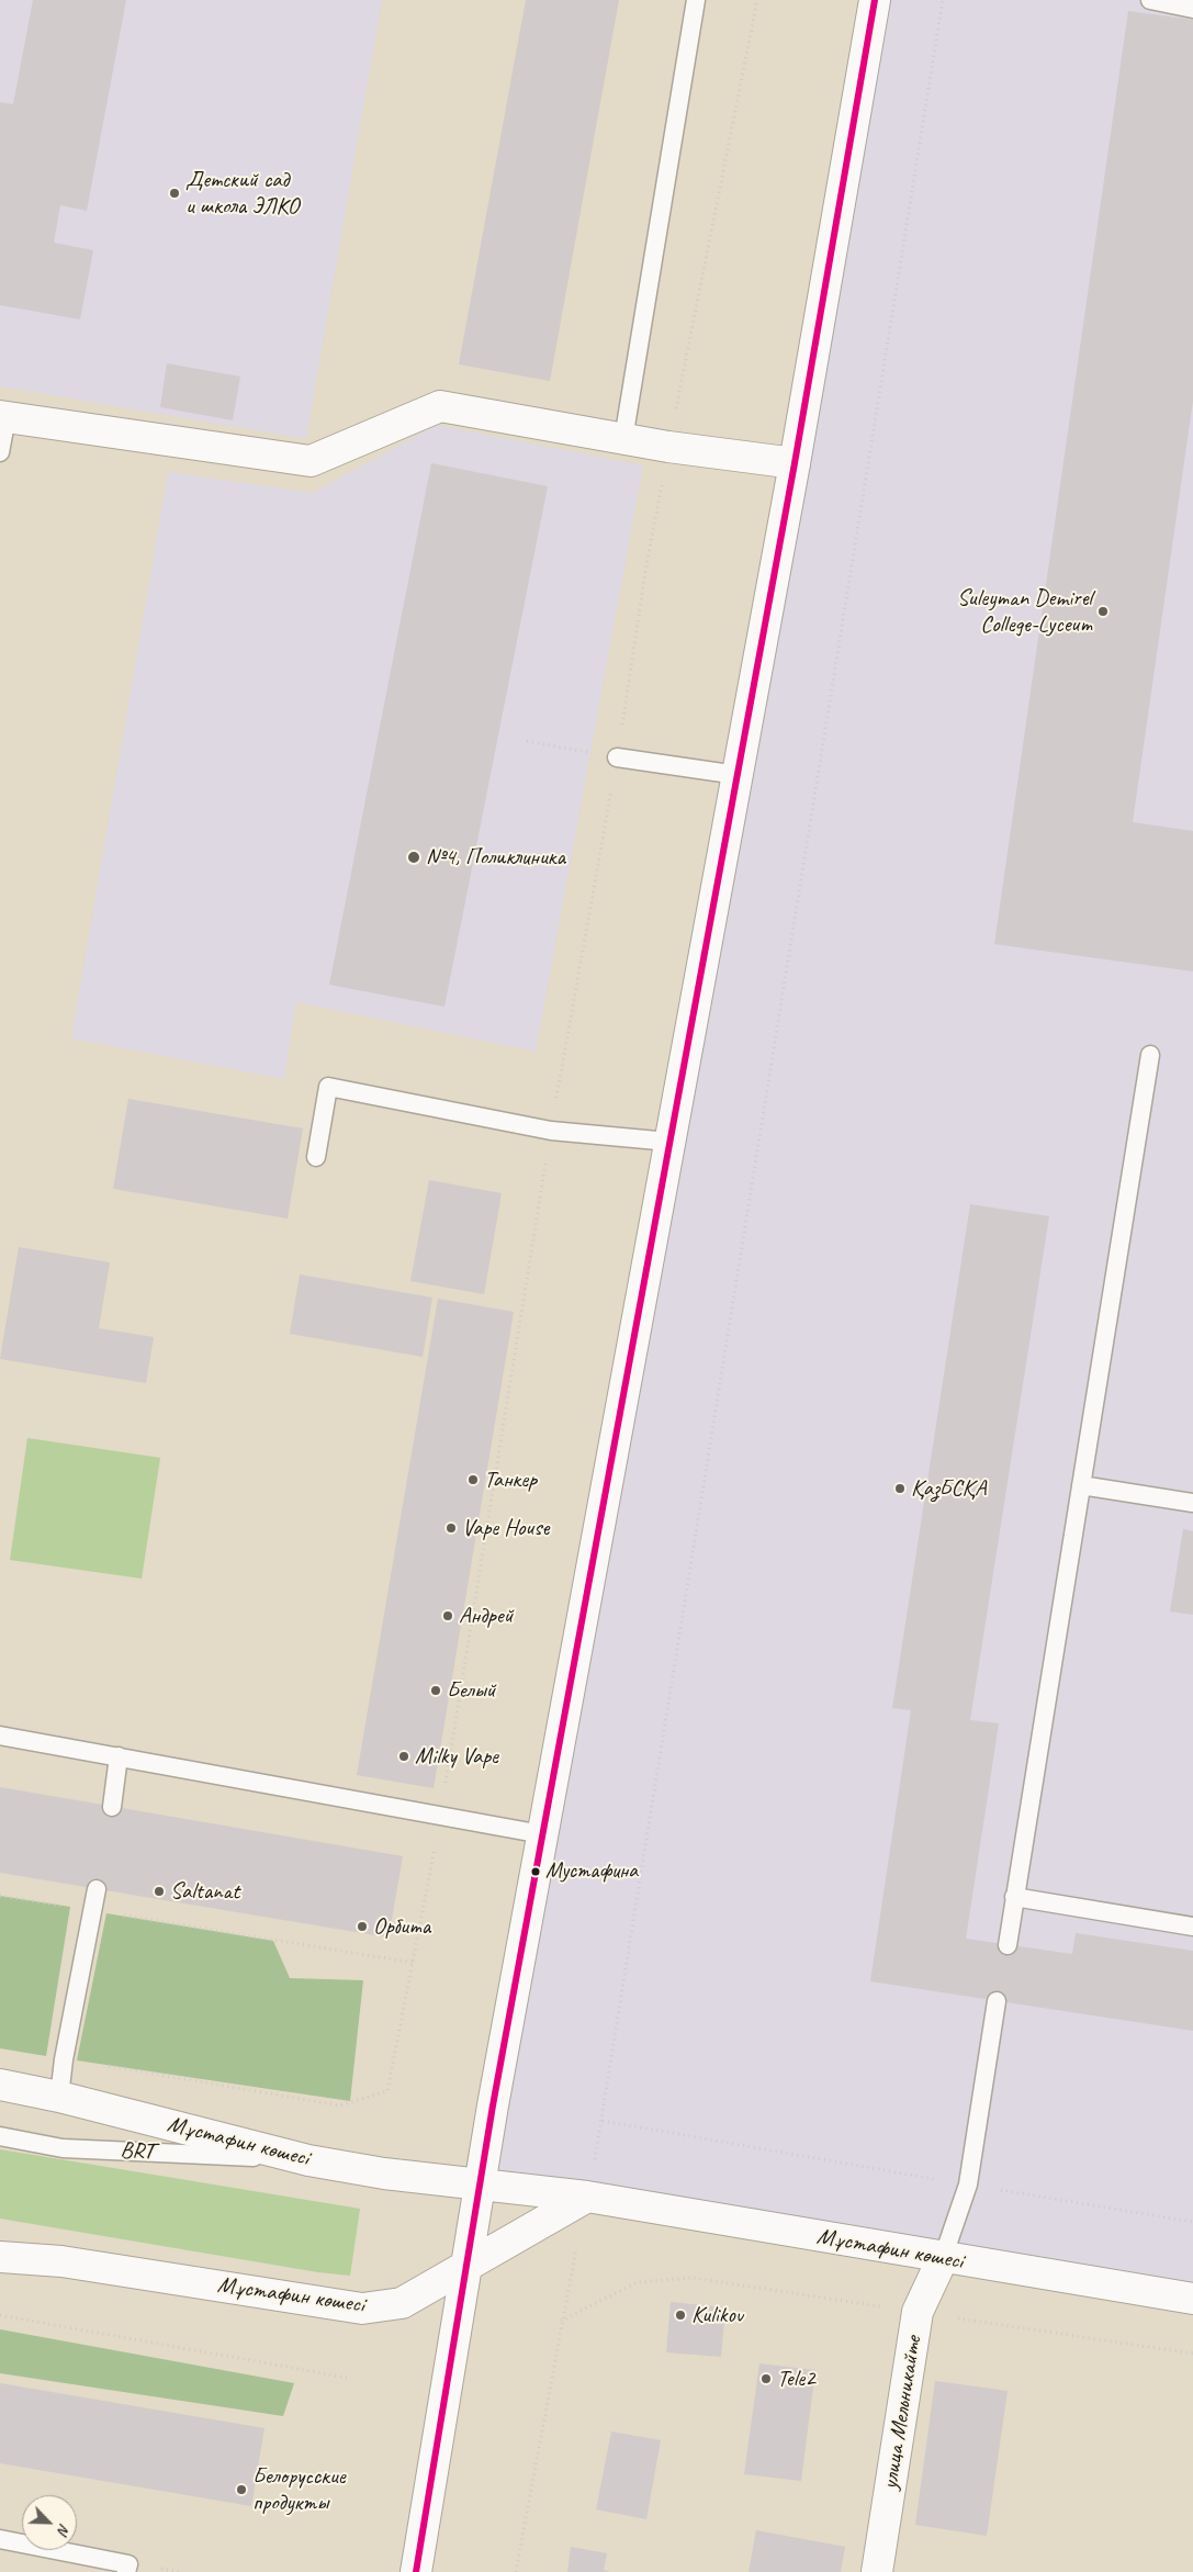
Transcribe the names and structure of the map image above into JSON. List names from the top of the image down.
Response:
{
  "streets": {
    "street": ["Мұcтафин көшесі", "Мұстафин көшесі", "улица Мельникайте"],
    "lane": ["BRT"]
  },
  "crossings": [
    ["Мұcтафин көшесі", "BRT"],
    ["Мұcтафин көшесі", "Мұстафин көшесі"],
    ["Мұстафин көшесі", "улица Мельникайте"]
  ],
  "places": [
    "Детский сад и школа ЭЛКО",
    "Suleyman Demirel College-Lyceum",
    "№4, Поликлиника",
    "Танкер",
    "ҚазБСҚА",
    "Vape House",
    "Андрей",
    "Белый",
    "Milky Vape",
    "Мустафина",
    "Saltanat",
    "Орбита",
    "Kulikov",
    "Tele2",
    "Белорусские продукты"
  ],
  "north": "bottom right"
}
